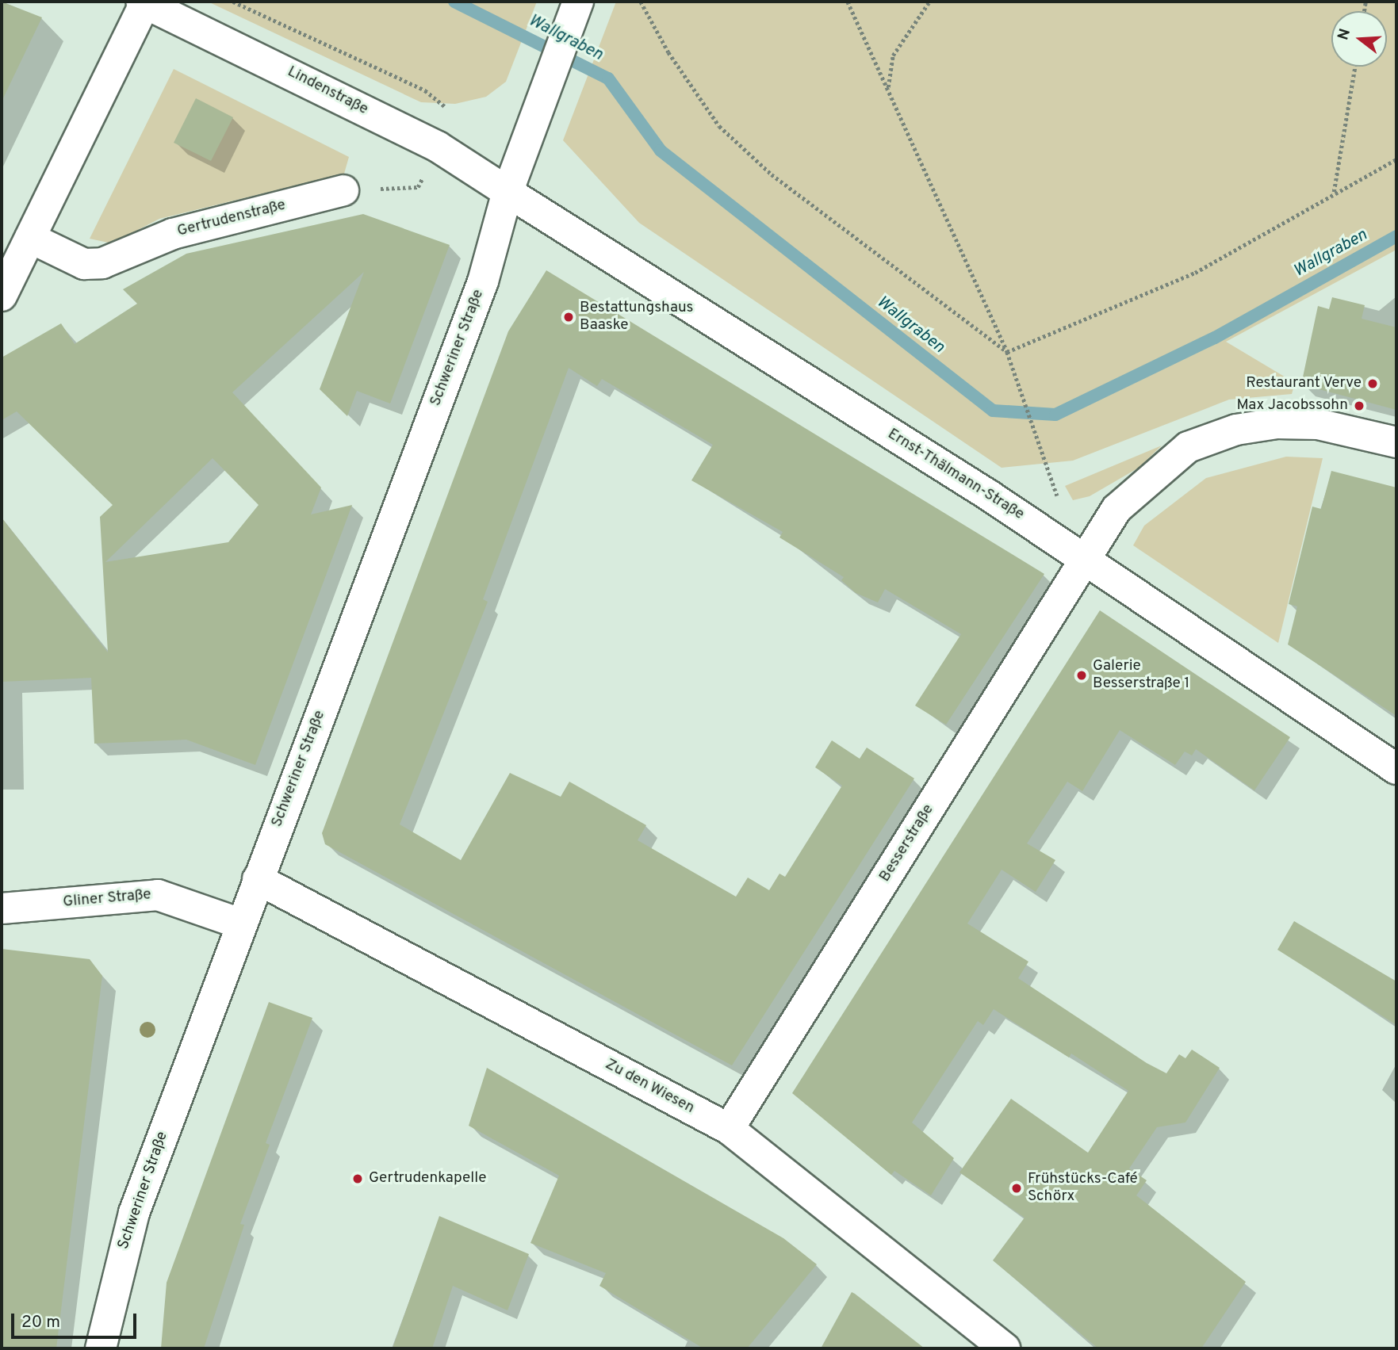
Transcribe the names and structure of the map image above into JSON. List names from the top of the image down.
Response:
{
  "streets": {
    "street": [
      "Lindenstraße",
      "Gertrudenstraße",
      "Schweriner Straße",
      "Ernst-Thälmann-Straße",
      "Besserstraße",
      "Gliner Straße",
      "Zu den Wiesen"
    ]
  },
  "crossings": [
    ["Lindenstraße", "Schweriner Straße"],
    ["Lindenstraße", "Ernst-Thälmann-Straße"],
    ["Schweriner Straße", "Ernst-Thälmann-Straße"],
    ["Schweriner Straße", "Gliner Straße"],
    ["Schweriner Straße", "Zu den Wiesen"],
    ["Ernst-Thälmann-Straße", "Besserstraße"],
    ["Besserstraße", "Zu den Wiesen"]
  ],
  "water": ["Wallgraben"],
  "places": [
    "Bestattungshaus Baaske",
    "Restaurant Verve",
    "Max Jacobssohn",
    "Galerie Besserstraße 1",
    "Gertrudenkapelle",
    "Frühstücks-Café Schörx"
  ],
  "scale_bar": "20 m",
  "north": "left"
}
